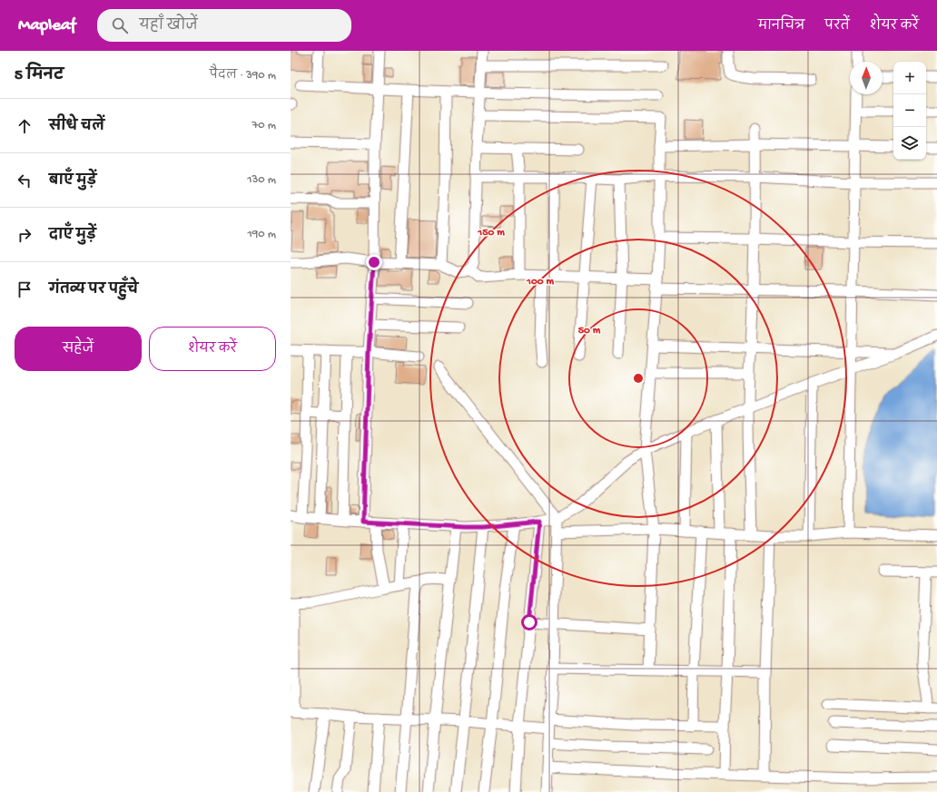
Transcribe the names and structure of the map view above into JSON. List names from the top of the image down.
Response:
{
  "north": "top",
  "page": {
    "header": "Mapleaf",
    "search": "यहाँ खोजें",
    "nav": ["मानचित्र", "परतें", "शेयर करें"],
    "heading": ["5 मिनट", "पैदल · 390 m"],
    "map_buttons": ["+", "−"],
    "list": [
      ["सीधे चलें", "70 m"],
      ["बाएँ मुड़ें", "130 m"],
      ["दाएँ मुड़ें", "190 m"],
      "गंतव्य पर पहुँचे"
    ],
    "buttons": ["सहेजें", "शेयर करें"]
  },
  "rings": ["150 m", "100 m", "50 m"]
}
